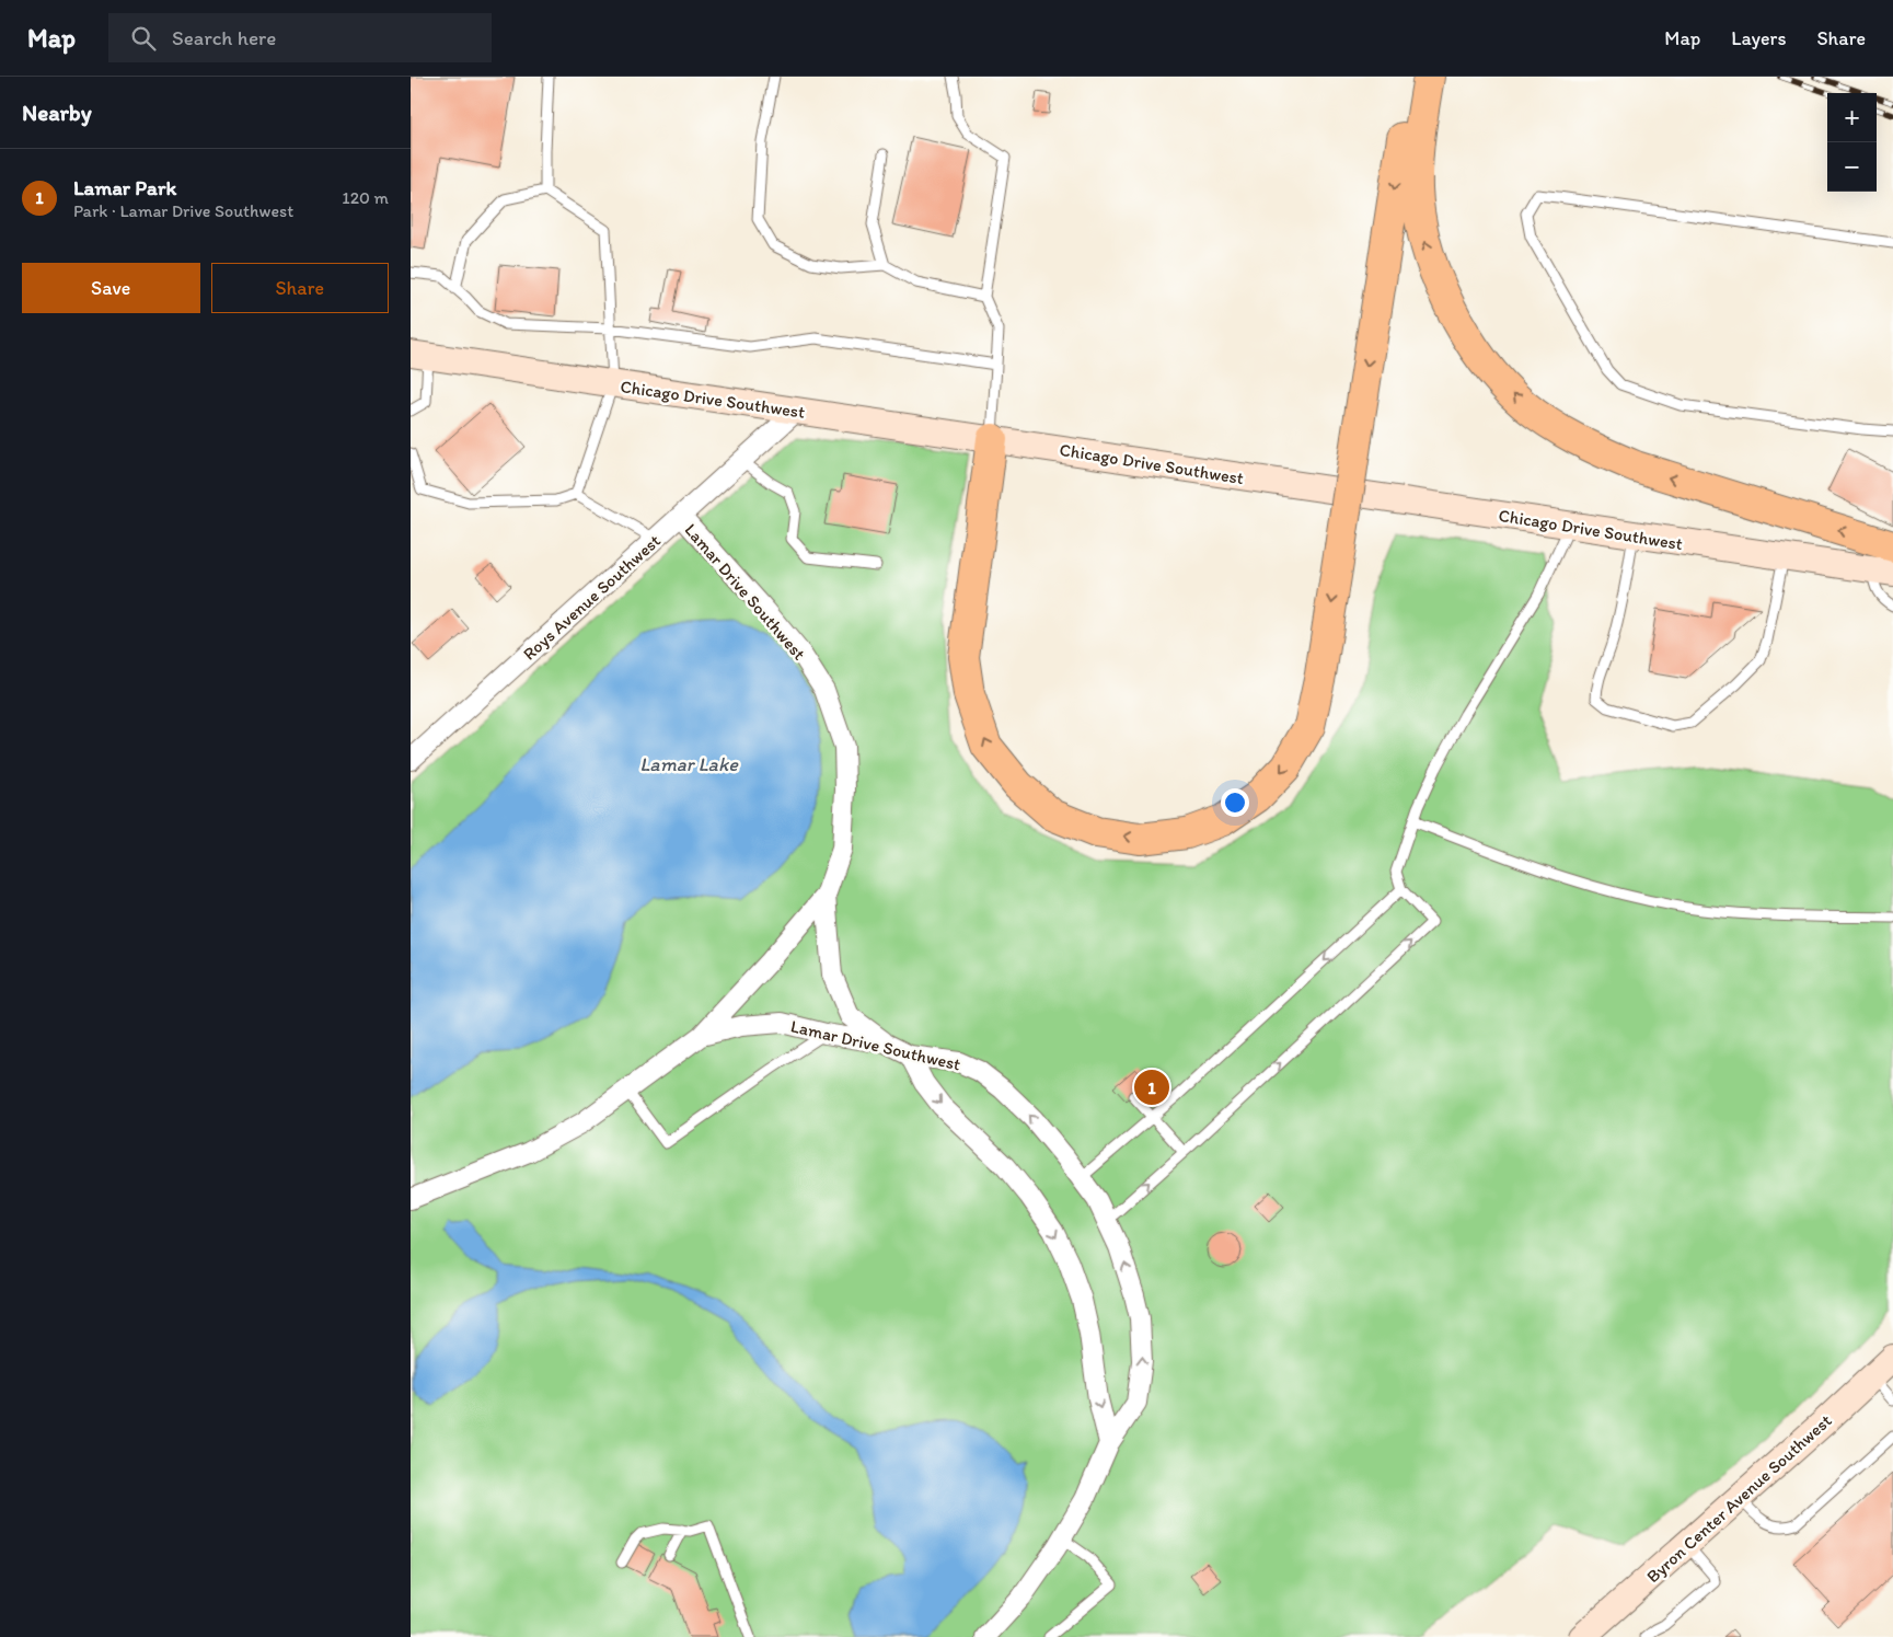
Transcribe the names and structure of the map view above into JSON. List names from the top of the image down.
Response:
{
  "streets": {
    "main road": ["Chicago Drive Southwest", "Byron Center Avenue Southwest"],
    "street": ["Lamar Drive Southwest", "Roys Avenue Southwest"]
  },
  "crossings": [
    ["Chicago Drive Southwest", "Roys Avenue Southwest"],
    ["Lamar Drive Southwest", "Roys Avenue Southwest"]
  ],
  "water": ["Lamar Lake"],
  "page": {
    "header": "Map",
    "search": "Search here",
    "nav": ["Map", "Layers", "Share"],
    "heading": "Nearby",
    "map_buttons": ["+", "−"],
    "list": [
      {
        "mark": "1",
        "name": "Lamar Park",
        "note": "Park · Lamar Drive Southwest",
        "value": "120 m"
      }
    ],
    "buttons": ["Save", "Share"],
    "pins": "1"
  }
}
